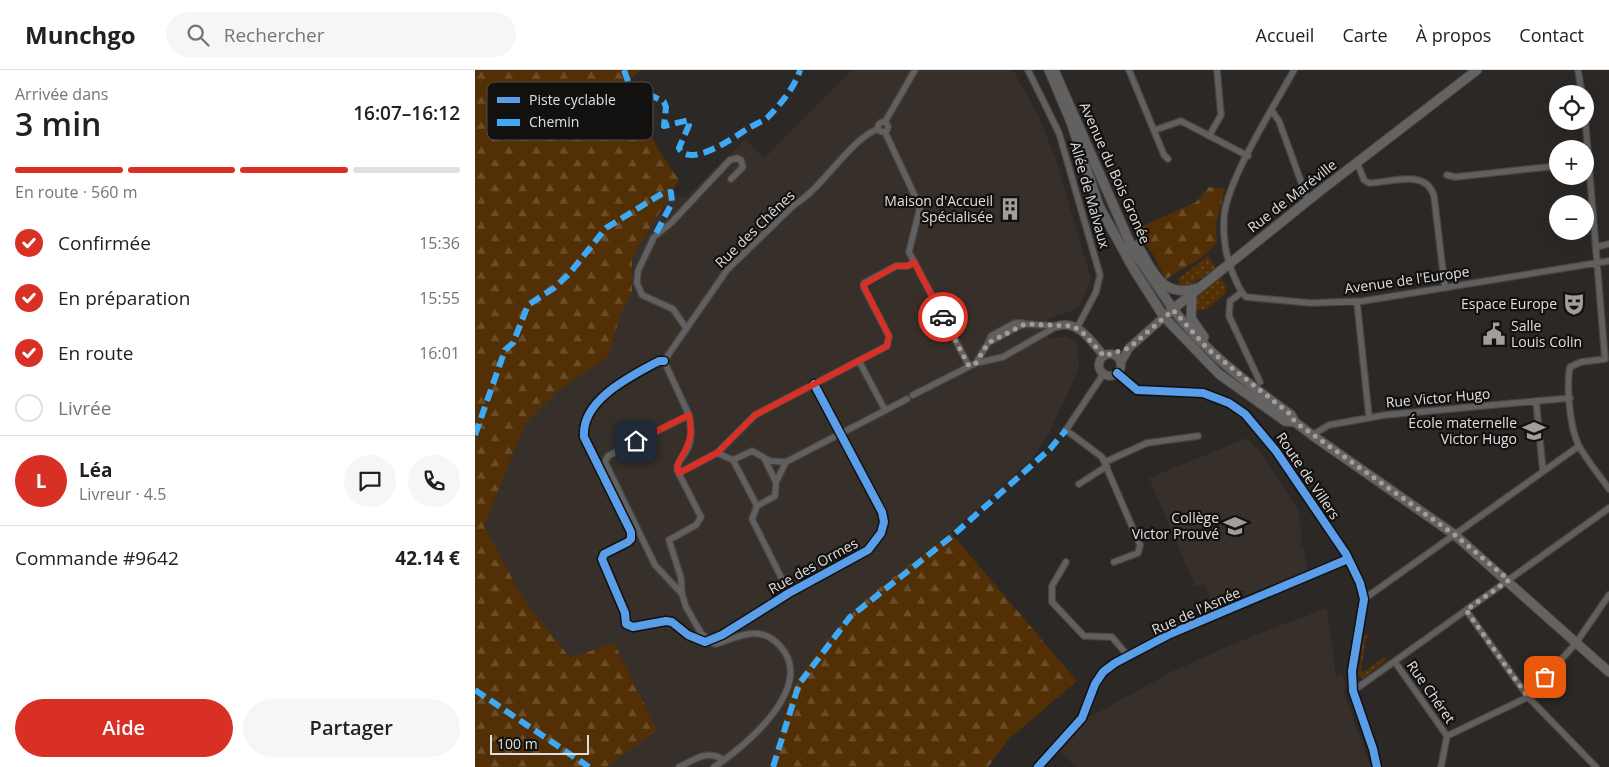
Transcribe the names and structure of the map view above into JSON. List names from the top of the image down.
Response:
{
  "streets": {
    "main road": ["Avenue du Bois Gronée", "Rue de Maréville"],
    "street": [
      "Allée de Malvaux",
      "Rue des Chênes",
      "Avenue de l'Europe",
      "Rue Victor Hugo",
      "Route de Villers",
      "Rue des Ormes",
      "Rue de l'Asnée",
      "Rue Chéret"
    ]
  },
  "crossings": [
    ["Avenue du Bois Gronée", "Rue de Maréville"],
    ["Rue de Maréville", "Route de Villers"],
    ["Route de Villers", "Rue de l'Asnée"]
  ],
  "places": {
    "building": ["Maison d'Accueil Spécialisée"],
    "theatre": ["Espace Europe"],
    "public building": ["Salle Louis Colin"],
    "school or university": ["École maternelle Victor Hugo", "Collège Victor Prouvé"]
  },
  "legend": ["Piste cyclable", "Chemin"],
  "scale_bar": "100 m",
  "page": {
    "header": "Munchgo",
    "search": "Rechercher",
    "nav": [
      "Accueil",
      "Carte",
      "À propos",
      "Contact"
    ],
    "heading": ["3 min", "Arrivée dans", "16:07–16:12"],
    "panel": [
      "Léa",
      "Livreur · 4.5",
      "Commande #9642",
      "42.14 €"
    ],
    "map_buttons": ["+", "−"],
    "bar": "En route · 560 m",
    "list": [
      ["Confirmée", "15:36"],
      ["En préparation", "15:55"],
      ["En route", "16:01"],
      "Livrée"
    ],
    "round": "L",
    "buttons": ["Aide", "Partager"],
    "scale": "100 m"
  }
}
